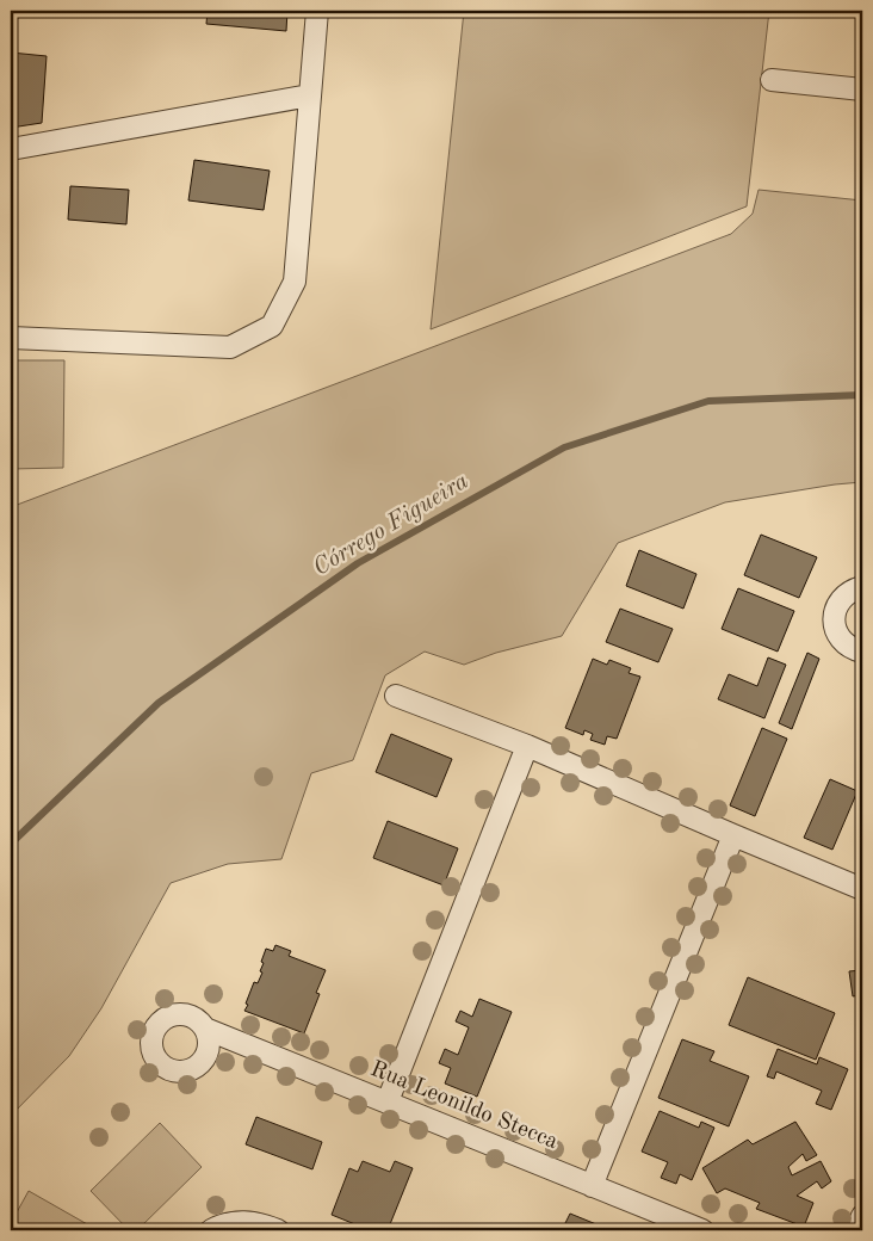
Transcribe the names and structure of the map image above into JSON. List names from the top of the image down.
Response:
{
  "streets": {
    "street": ["Rua Leonildo Stecca"]
  },
  "water": ["Córrego Figueira"]
}
